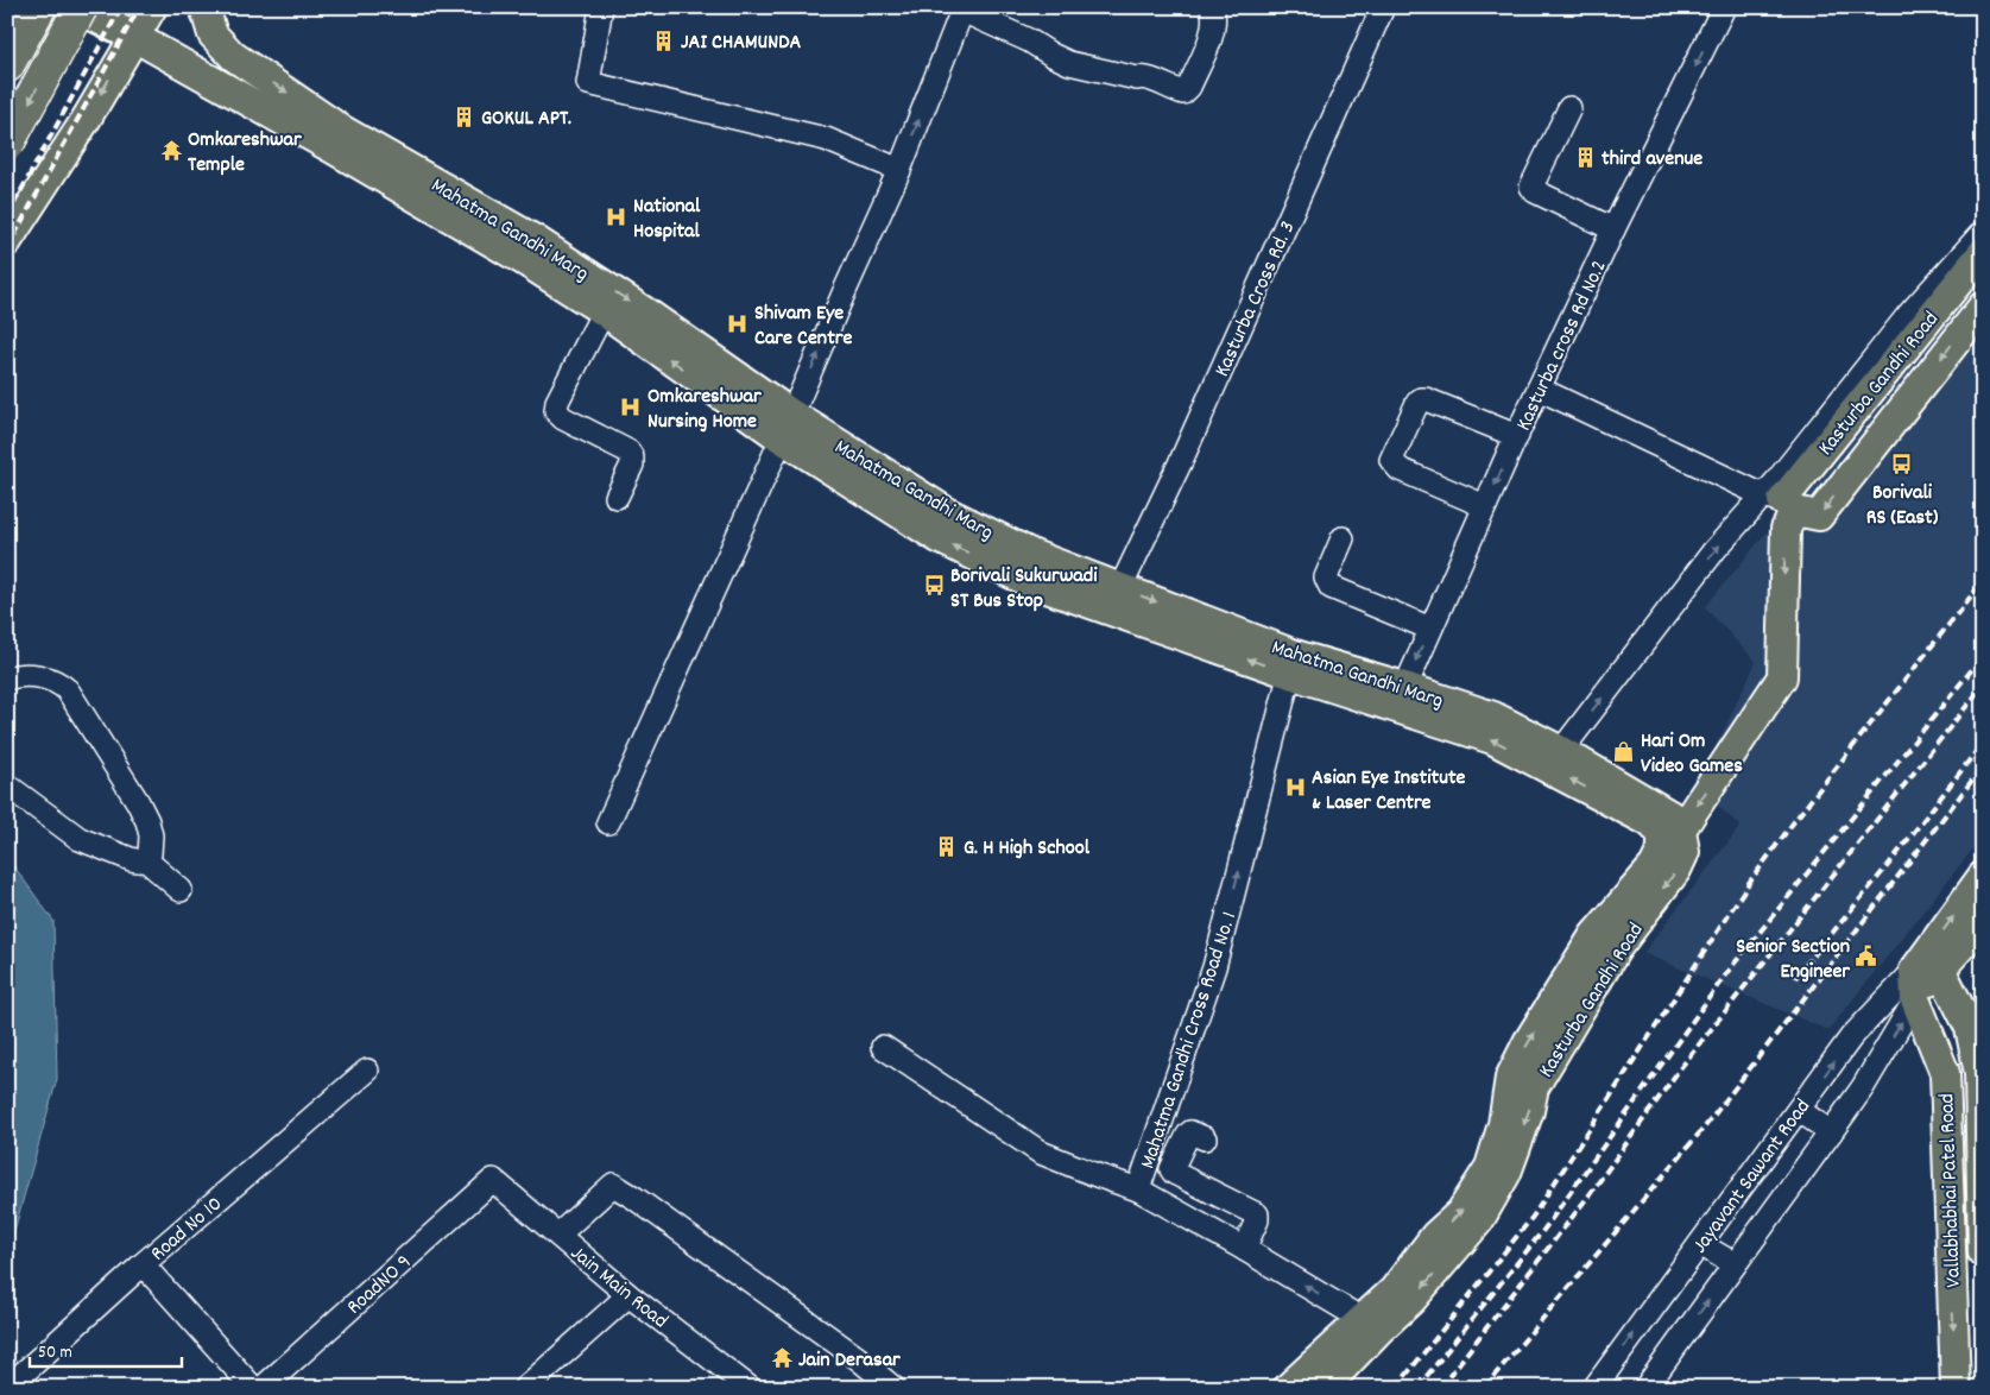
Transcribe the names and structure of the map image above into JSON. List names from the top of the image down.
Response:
{
  "streets": {
    "main road": ["Mahatma Gandhi Marg", "Kasturba Gandhi Road", "Vallabhabhai Patel Road"],
    "street": [
      "Kasturba Cross Rd. 3",
      "Kasturba cross Rd No.2",
      "Mahatma Gandhi Cross Road No. 1",
      "Jayavant Sawant Road",
      "Road No 10",
      "RoadNO 9",
      "Jain Main Road"
    ]
  },
  "crossings": [
    ["Kasturba Gandhi Road", "Mahatma Gandhi Cross Road No. 1"],
    ["Jayavant Sawant Road", "Vallabhabhai Patel Road"],
    ["RoadNO 9", "Jain Main Road"]
  ],
  "one_way": ["Kasturba cross Rd No.2", "Mahatma Gandhi Cross Road No. 1", "Jayavant Sawant Road"],
  "places": {
    "building": [
      "JAI CHAMUNDA",
      "GOKUL APT.",
      "third avenue",
      "G. H High School"
    ],
    "temple": ["Omkareshwar Temple", "Jain Derasar"],
    "hospital": [
      "National Hospital",
      "Shivam Eye Care Centre",
      "Omkareshwar Nursing Home",
      "Asian Eye Institute & Laser Centre"
    ],
    "bus stop": ["Borivali RS (East)", "Borivali Sukurwadi ST Bus Stop"],
    "shop": ["Hari Om Video Games"],
    "public building": ["Senior Section Engineer"]
  },
  "scale_bar": "50 m"
}
